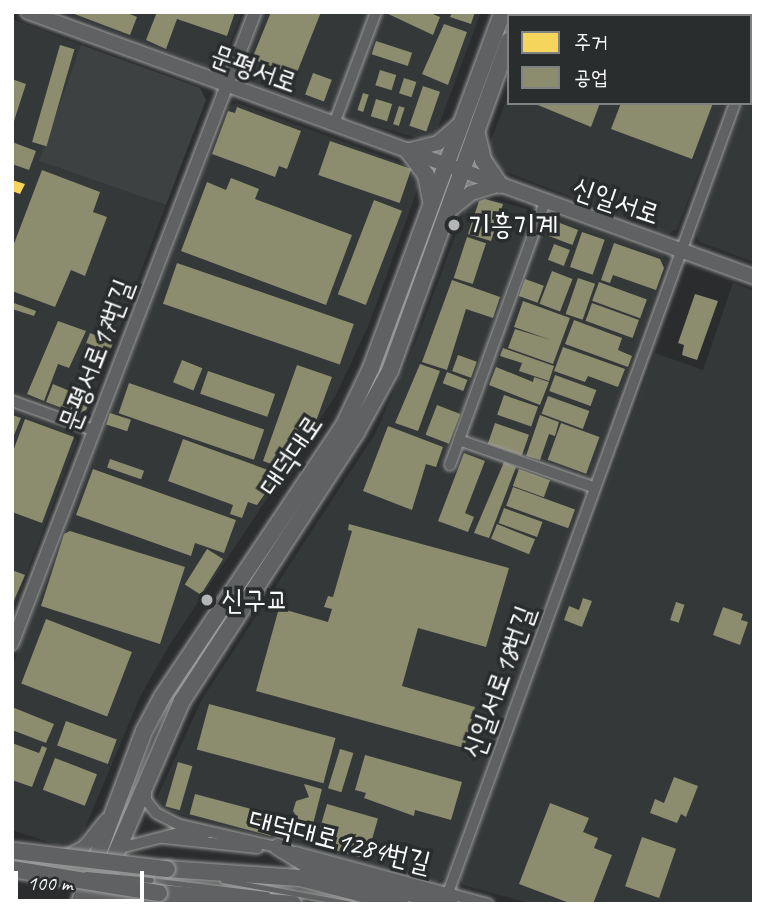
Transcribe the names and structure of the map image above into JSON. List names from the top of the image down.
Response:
{
  "streets": {
    "main road": ["문평서로", "신일서로", "대덕대로"],
    "street": ["문평서로17번길", "신일서로18번길", "대덕대로1284번길"]
  },
  "crossings": [
    ["문평서로", "신일서로"],
    ["문평서로", "문평서로17번길"],
    ["문평서로", "대덕대로"],
    ["신일서로", "대덕대로"],
    ["신일서로", "신일서로18번길"],
    ["대덕대로", "대덕대로1284번길"],
    ["신일서로18번길", "대덕대로1284번길"]
  ],
  "places": ["기흥기계", "신구교"],
  "legend": ["주거", "공업"],
  "scale_bar": "100 m"
}
